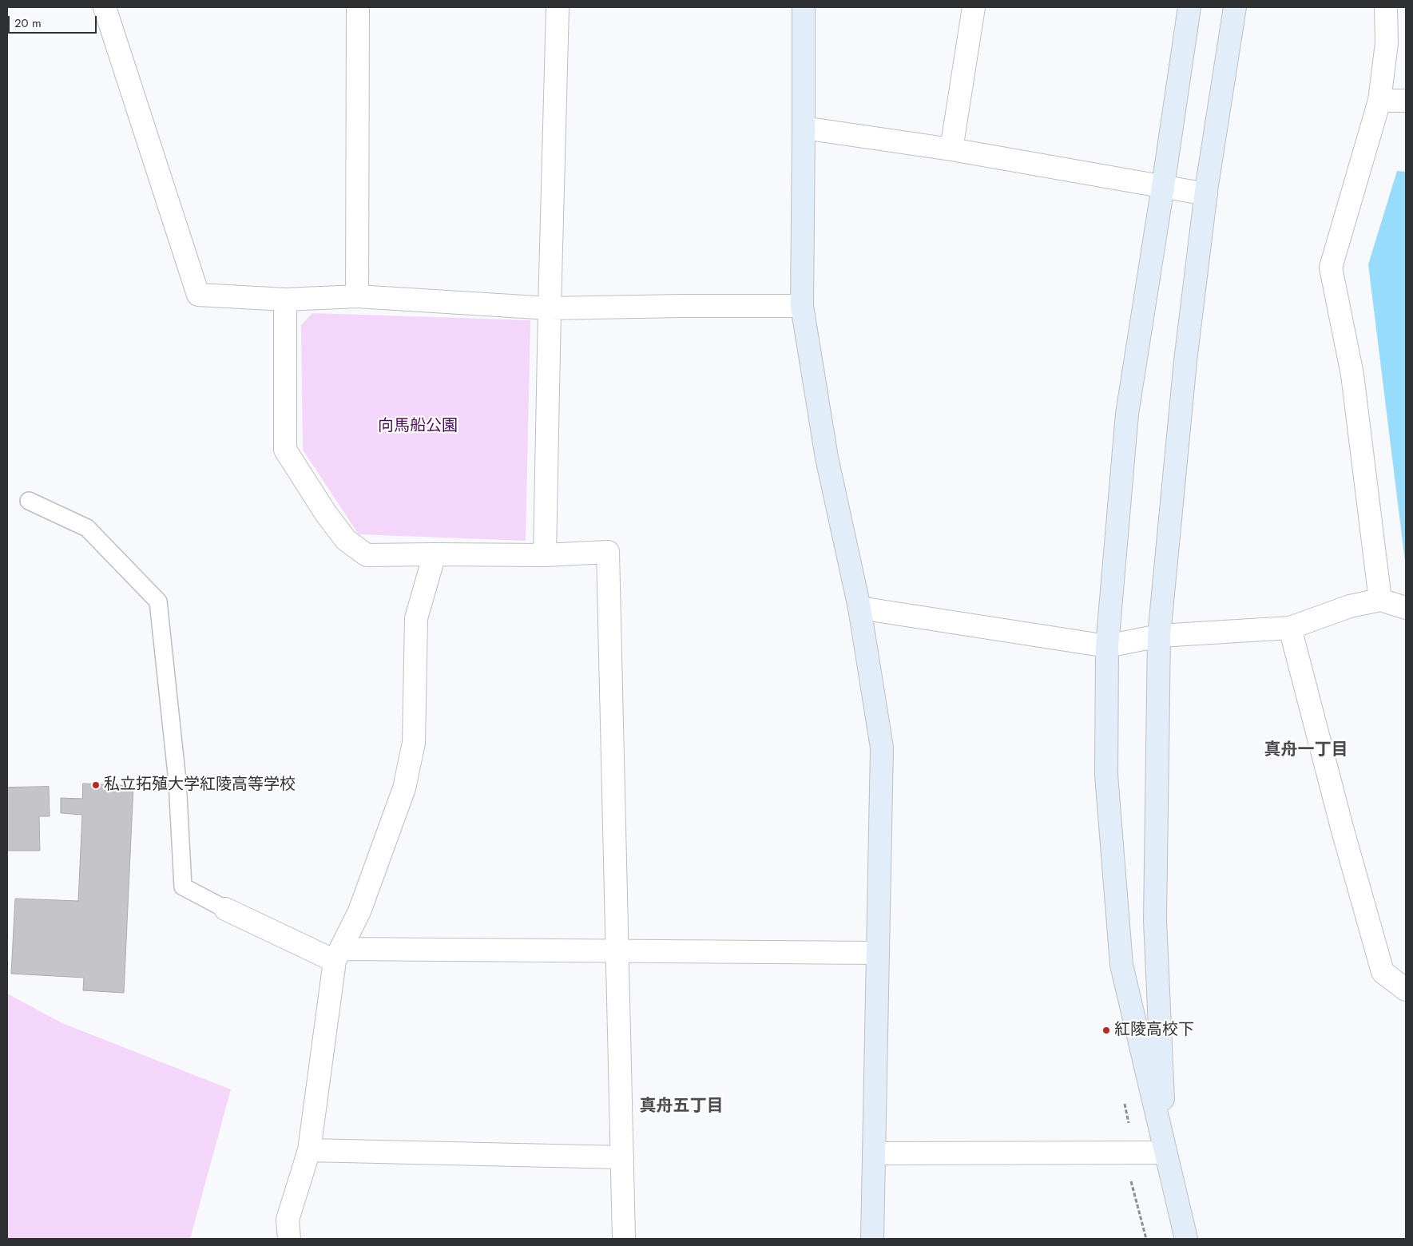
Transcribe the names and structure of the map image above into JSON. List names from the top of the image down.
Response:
{
  "districts": ["真舟一丁目", "真舟五丁目"],
  "parks": ["向馬船公園"],
  "places": ["私立拓殖大学紅陵高等学校", "紅陵高校下"],
  "scale_bar": "20 m"
}
